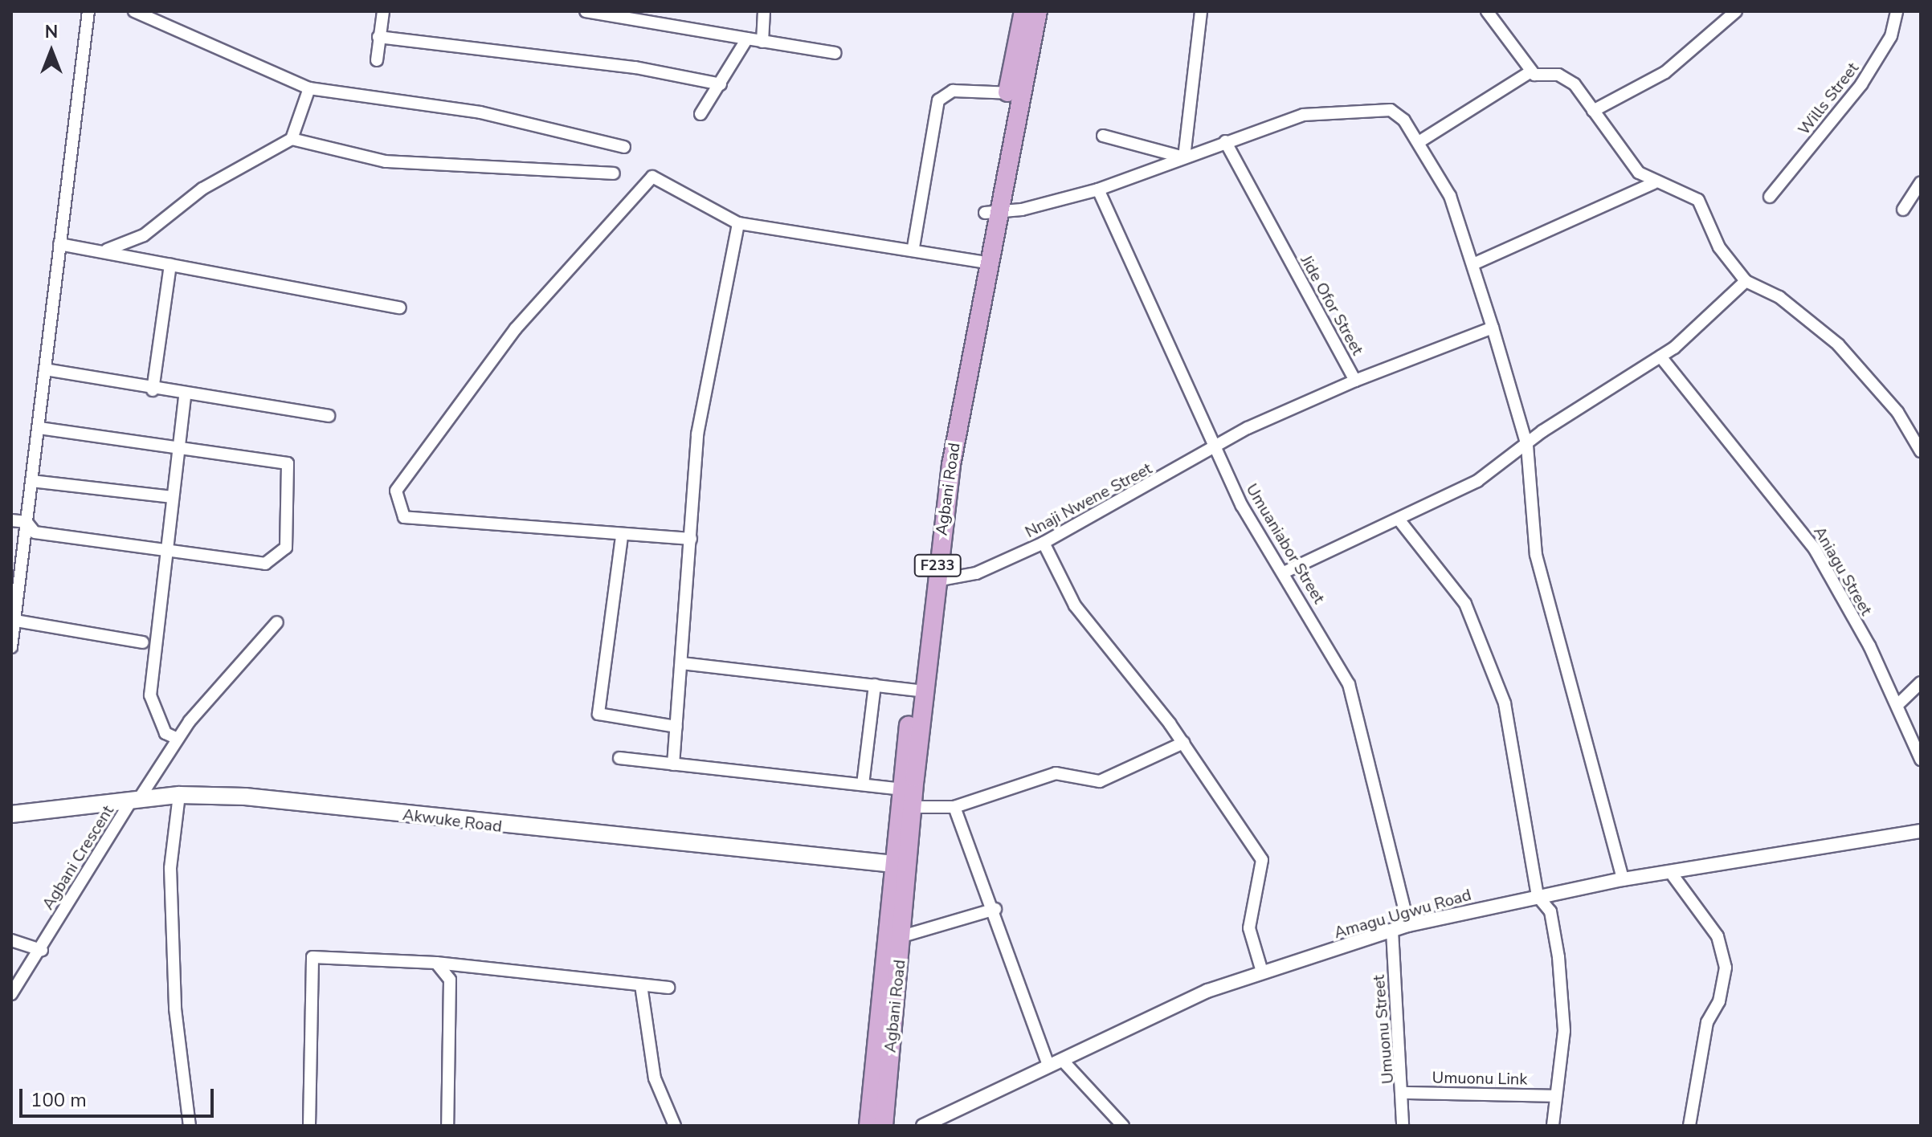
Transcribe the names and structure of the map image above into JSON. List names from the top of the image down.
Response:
{
  "streets": {
    "main road": ["Agbani Road", "F233", "Akwuke Road"],
    "street": [
      "Wills Street",
      "Jide Ofor Street",
      "Nnaji Nwene Street",
      "Umuaniabor Street",
      "Aniagu Street",
      "Agbani Crescent",
      "Amagu Ugwu Road",
      "Umuonu Street",
      "Umuonu Link"
    ]
  },
  "crossings": [
    ["Jide Ofor Street", "Nnaji Nwene Street"],
    ["Agbani Road", "Nnaji Nwene Street"],
    ["Agbani Road", "Akwuke Road"],
    ["Nnaji Nwene Street", "Umuaniabor Street"],
    ["Umuaniabor Street", "Amagu Ugwu Road"],
    ["Akwuke Road", "Agbani Crescent"],
    ["Amagu Ugwu Road", "Umuonu Street"],
    ["Umuonu Street", "Umuonu Link"]
  ],
  "scale_bar": "100 m",
  "north": "top"
}
